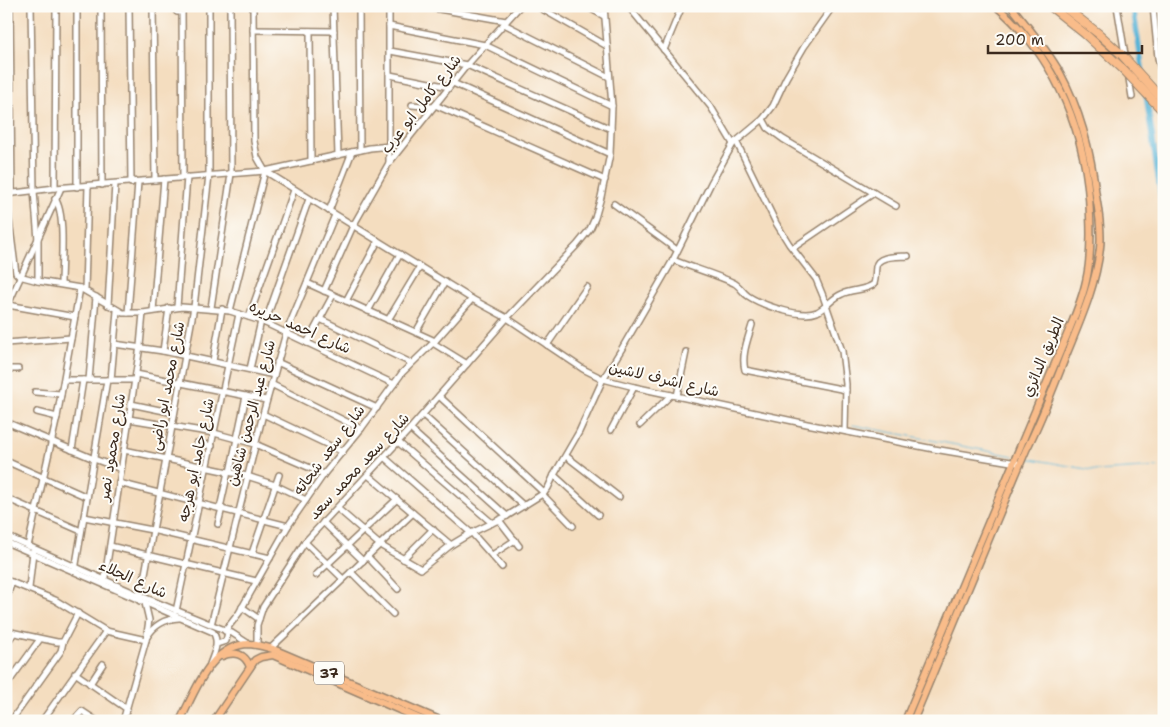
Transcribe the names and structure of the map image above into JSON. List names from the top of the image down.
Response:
{
  "streets": {
    "main road": ["الطريق الدائري", "شارع الجلاء", "37"],
    "street": [
      "شارع كامل ابو عرب",
      "شارع احمد حريره",
      "شارع اشرف لاشين",
      "شارع محمد ابو راضى",
      "شارع عبد الرحمن شاهين",
      "شارع محمود نصر",
      "شارع سعد شحاته",
      "شارع حامد ابو هرجه",
      "شارع سعد محمد سعد"
    ]
  },
  "crossings": [
    ["شارع كامل ابو عرب", "شارع اشرف لاشين"],
    ["شارع احمد حريره", "شارع محمد ابو راضى"],
    ["شارع احمد حريره", "شارع عبد الرحمن شاهين"],
    ["شارع احمد حريره", "شارع محمود نصر"],
    ["شارع احمد حريره", "شارع سعد شحاته"],
    ["شارع احمد حريره", "شارع حامد ابو هرجه"],
    ["الطريق الدائري", "شارع اشرف لاشين"],
    ["شارع اشرف لاشين", "شارع عبد الرحمن شاهين"],
    ["شارع اشرف لاشين", "شارع سعد شحاته"],
    ["شارع اشرف لاشين", "شارع سعد محمد سعد"],
    ["شارع محمد ابو راضى", "شارع الجلاء"],
    ["شارع عبد الرحمن شاهين", "شارع الجلاء"],
    ["شارع محمود نصر", "شارع الجلاء"],
    ["شارع سعد شحاته", "شارع الجلاء"],
    ["شارع حامد ابو هرجه", "شارع الجلاء"],
    ["شارع سعد محمد سعد", "شارع الجلاء"],
    ["شارع الجلاء", "37"]
  ],
  "scale_bar": "200 m"
}
